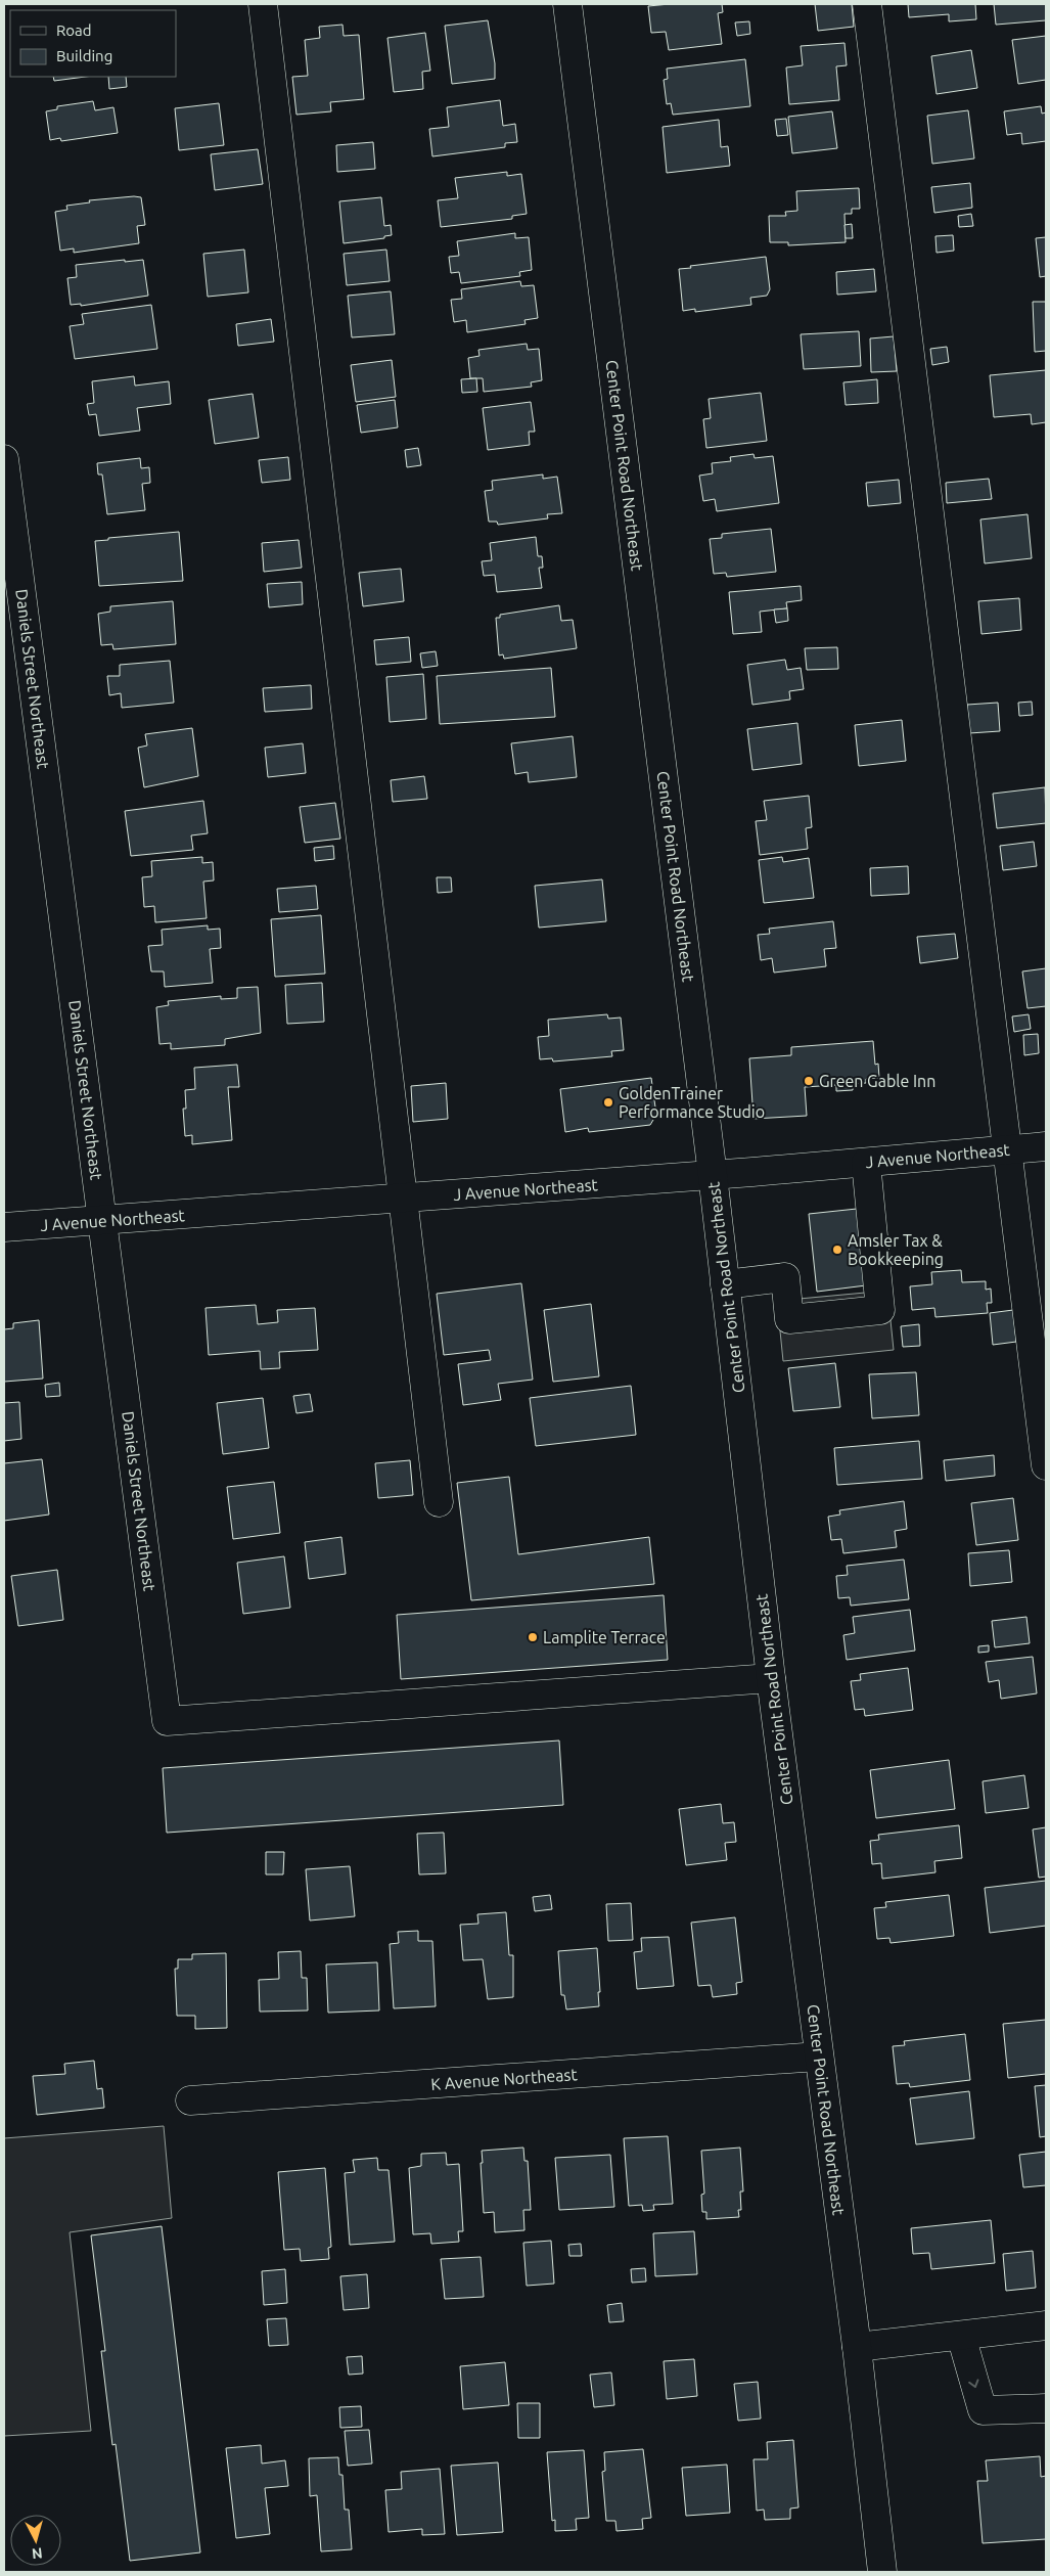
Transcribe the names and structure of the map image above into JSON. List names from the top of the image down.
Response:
{
  "streets": {
    "street": [
      "Center Point Road Northeast",
      "Daniels Street Northeast",
      "J Avenue Northeast",
      "K Avenue Northeast"
    ]
  },
  "crossings": [
    ["Center Point Road Northeast", "Daniels Street Northeast"],
    ["Center Point Road Northeast", "J Avenue Northeast"],
    ["Center Point Road Northeast", "K Avenue Northeast"],
    ["Daniels Street Northeast", "J Avenue Northeast"]
  ],
  "places": [
    "Green Gable Inn",
    "GoldenTrainer Performance Studio",
    "Amsler Tax & Bookkeeping",
    "Lamplite Terrace"
  ],
  "legend": ["Road", "Building"],
  "north": "bottom"
}
